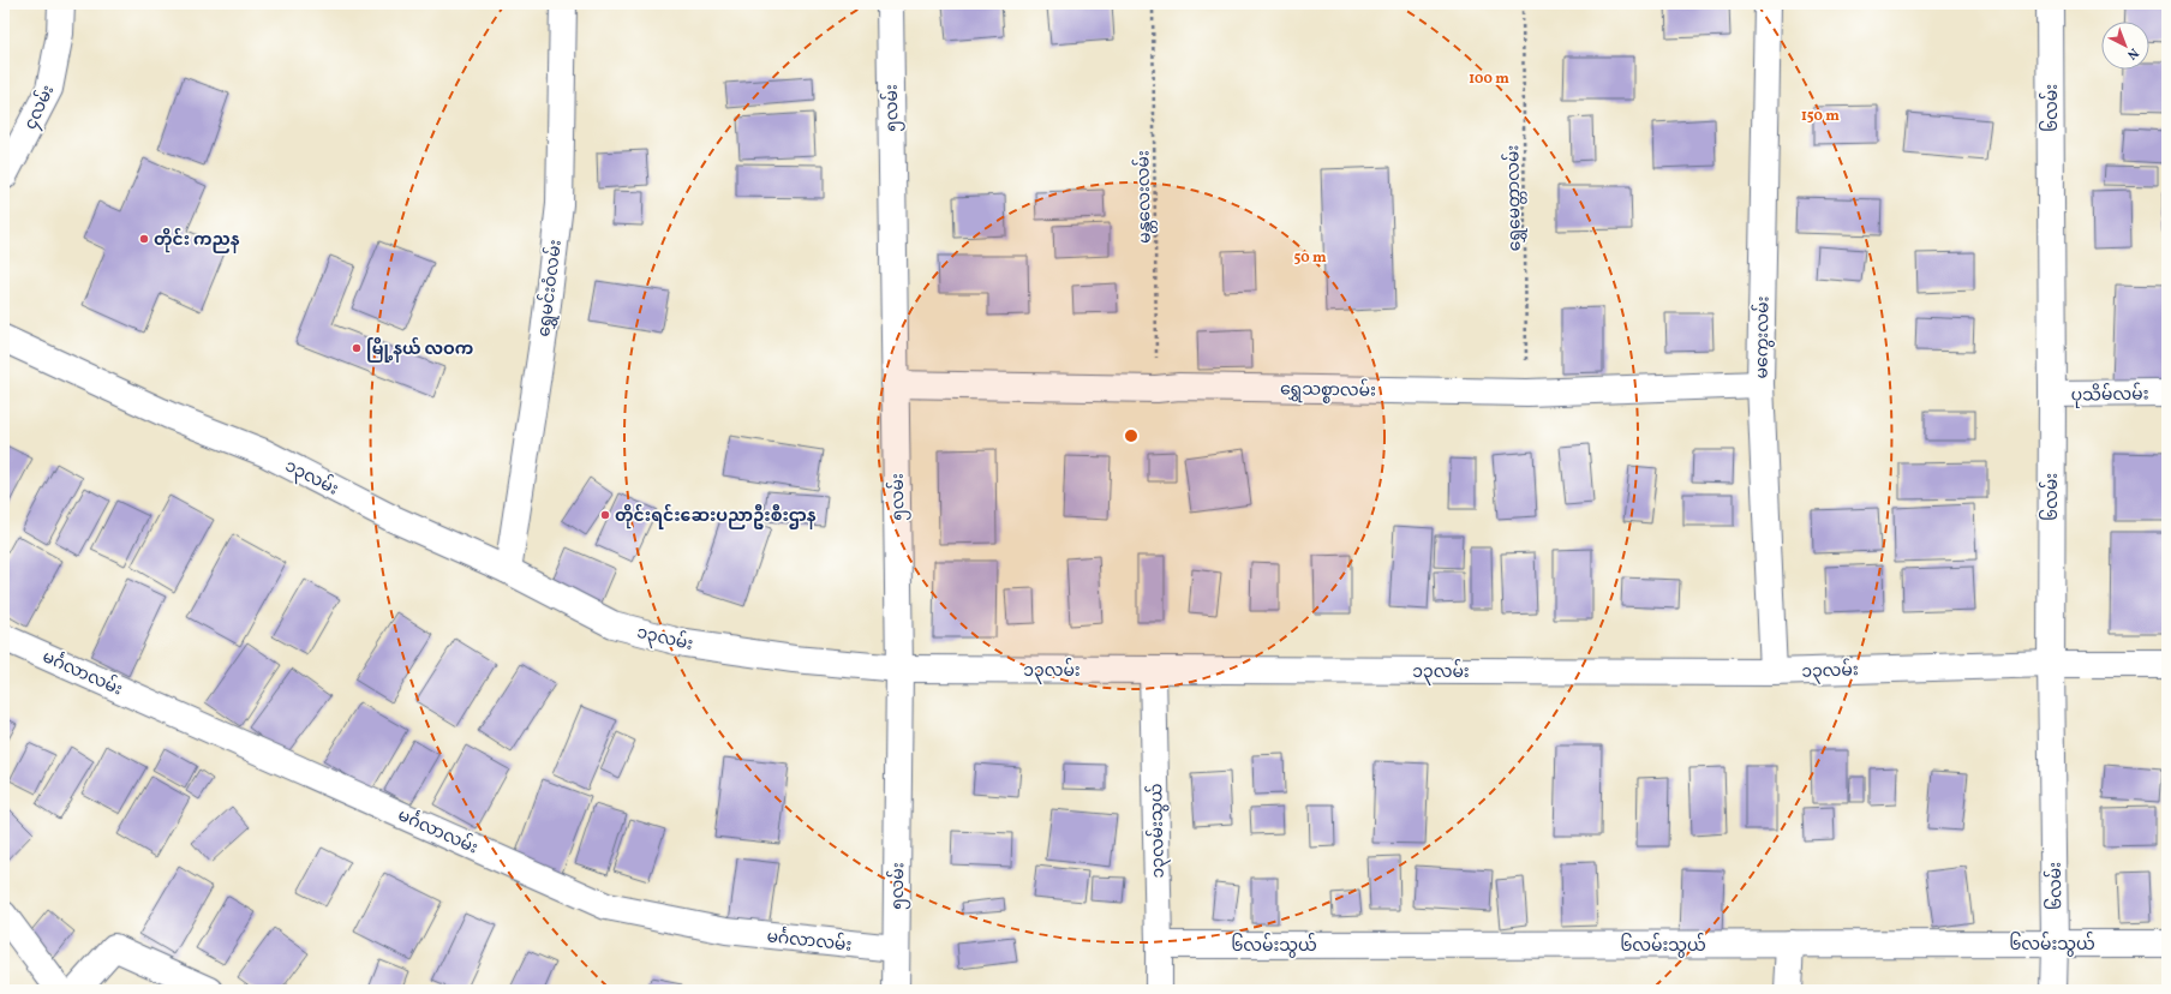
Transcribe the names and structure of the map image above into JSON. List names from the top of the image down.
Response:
{
  "streets": {
    "street": [
      "၄လမ်း",
      "၅လမ်း",
      "၆လမ်း",
      "ရွှေမင်းဝံလမ်း",
      "မကွေးလမ်း",
      "ရွှေသစ္စာလမ်း",
      "ပုသိမ်လမ်း",
      "၁၃လမ်း",
      "မင်္ဂလာလမ်း",
      "၁၃လမ်းသွယ်",
      "၆လမ်းသွယ်"
    ],
    "path": ["မန္တလေးလမ်း", "ရွှေမေတ္တာလမ်း"]
  },
  "crossings": [
    ["၅လမ်း", "ရွှေသစ္စာလမ်း"],
    ["၅လမ်း", "၁၃လမ်း"],
    ["၅လမ်း", "မင်္ဂလာလမ်း"],
    ["၆လမ်း", "ပုသိမ်လမ်း"],
    ["၆လမ်း", "၁၃လမ်း"],
    ["၆လမ်း", "၆လမ်းသွယ်"],
    ["မန္တလေးလမ်း", "ရွှေသစ္စာလမ်း"],
    ["ရွှေမေတ္တာလမ်း", "ရွှေသစ္စာလမ်း"],
    ["ရွှေမင်းဝံလမ်း", "၁၃လမ်း"],
    ["မကွေးလမ်း", "ရွှေသစ္စာလမ်း"],
    ["မကွေးလမ်း", "၁၃လမ်း"],
    ["၁၃လမ်း", "၁၃လမ်းသွယ်"],
    ["၁၃လမ်းသွယ်", "၆လမ်းသွယ်"]
  ],
  "places": ["တိုင်း ကညန", "မြို့နယ် လဝက", "တိုင်းရင်းဆေးပညာဦးစီးဌာန"],
  "north": "bottom right",
  "rings": ["100 m", "150 m", "50 m"]
}
